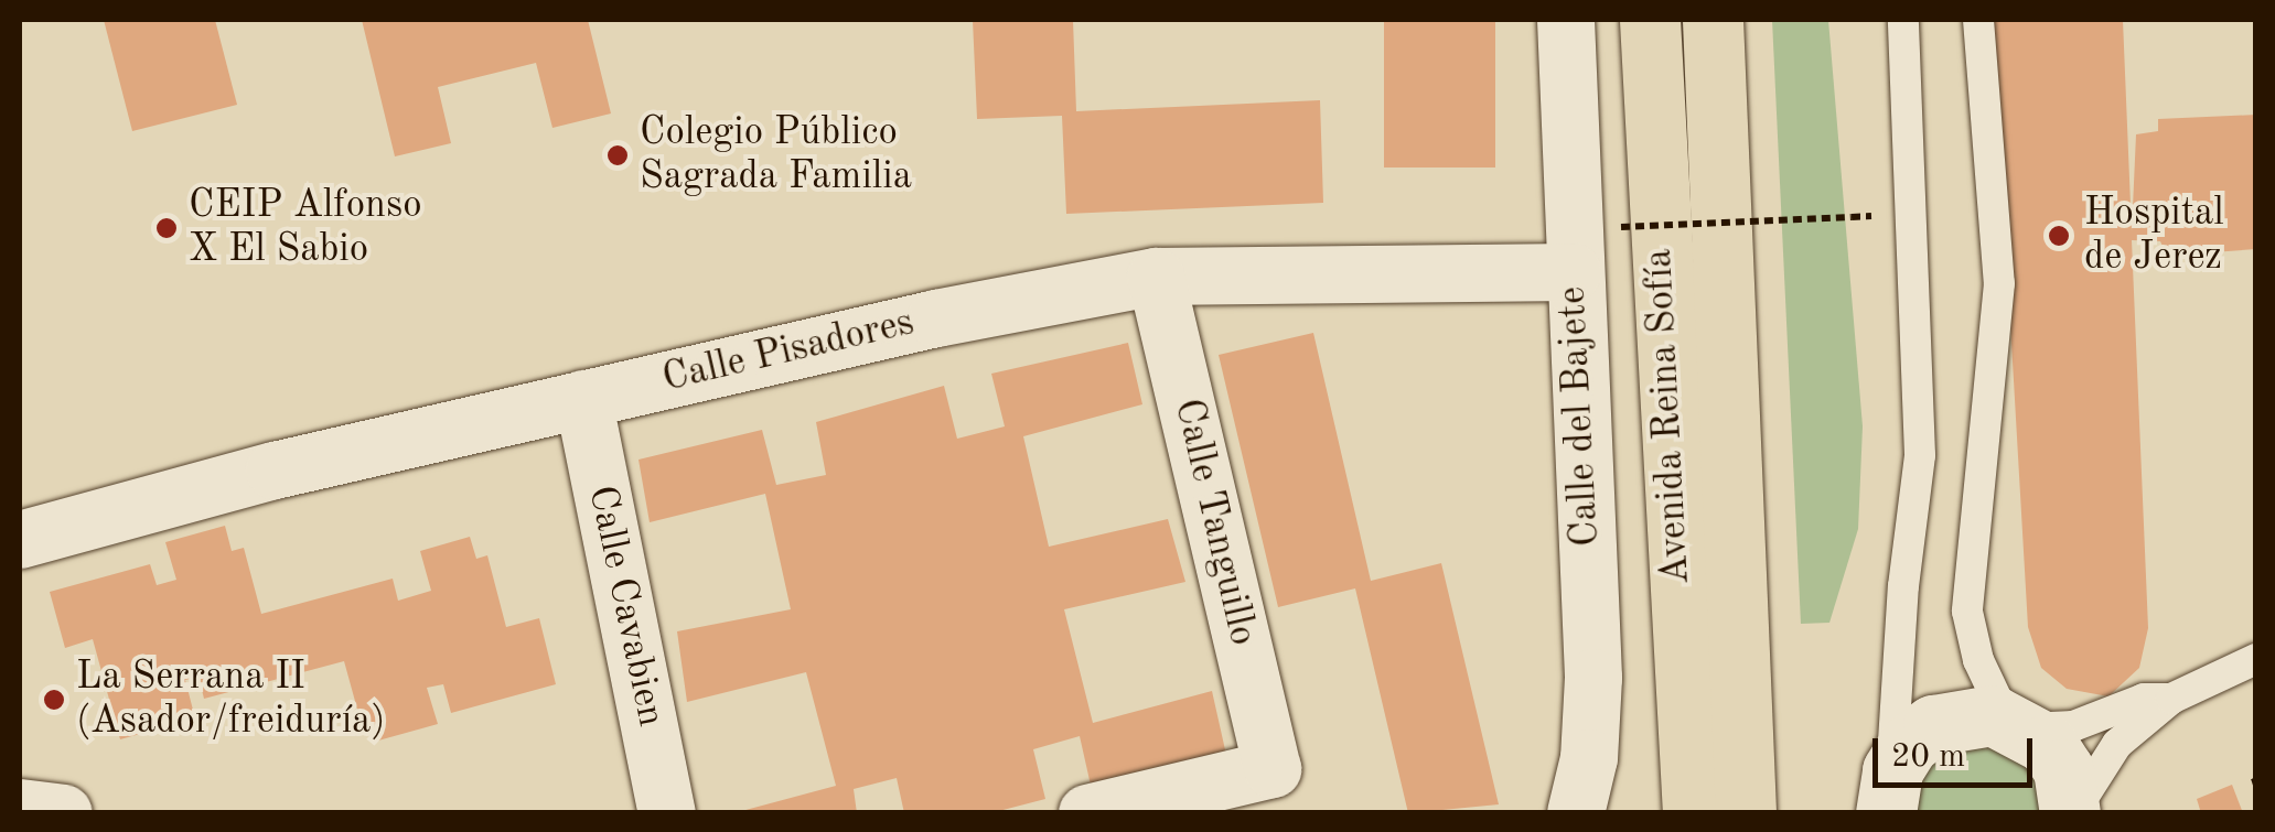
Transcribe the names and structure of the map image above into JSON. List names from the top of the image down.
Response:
{
  "streets": {
    "main road": ["Avenida Reina Sofía"],
    "street": [
      "Calle Pisadores",
      "Calle del Bajete",
      "Calle Tanguillo",
      "Calle Cavabien"
    ]
  },
  "crossings": [
    ["Calle Pisadores", "Calle del Bajete"],
    ["Calle Pisadores", "Calle Tanguillo"],
    ["Calle Pisadores", "Calle Cavabien"]
  ],
  "places": [
    "Colegio Público Sagrada Familia",
    "CEIP Alfonso X El Sabio",
    "Hospital de Jerez",
    "La Serrana II (Asador/freiduría)"
  ],
  "scale_bar": "20 m"
}
